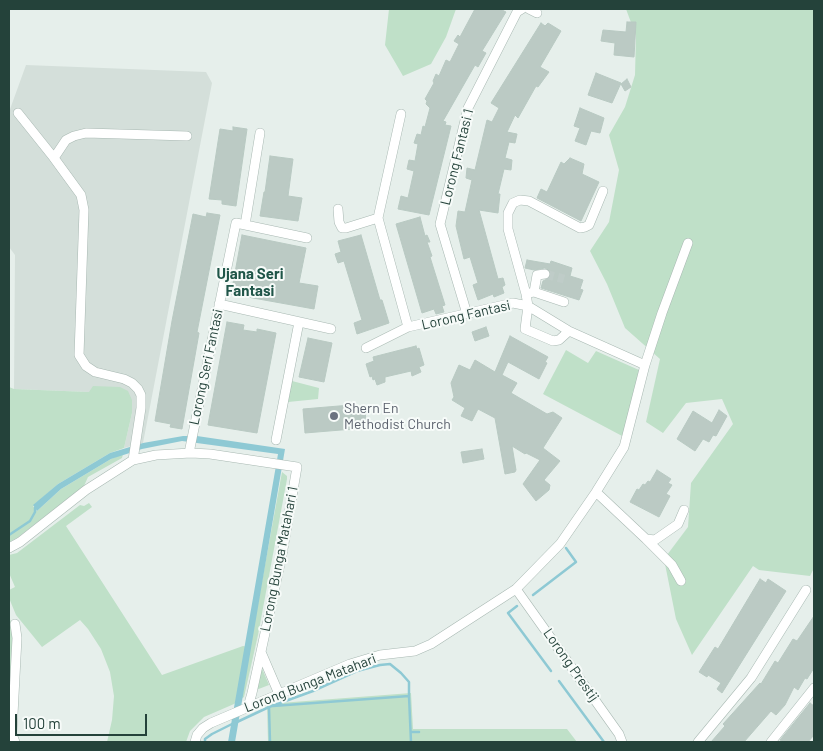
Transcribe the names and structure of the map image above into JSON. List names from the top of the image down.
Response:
{
  "streets": {
    "street": [
      "Lorong Fantasi 1",
      "Lorong Fantasi",
      "Lorong Seri Fantasi",
      "Lorong Bunga Matahari 1",
      "Lorong Prestij",
      "Lorong Bunga Matahari"
    ]
  },
  "crossings": [
    ["Lorong Fantasi 1", "Lorong Fantasi"],
    ["Lorong Fantasi", "Lorong Bunga Matahari"],
    ["Lorong Seri Fantasi", "Lorong Bunga Matahari 1"],
    ["Lorong Bunga Matahari 1", "Lorong Bunga Matahari"],
    ["Lorong Prestij", "Lorong Bunga Matahari"]
  ],
  "districts": ["Ujana Seri Fantasi"],
  "places": ["Shern En Methodist Church"],
  "scale_bar": "100 m"
}
